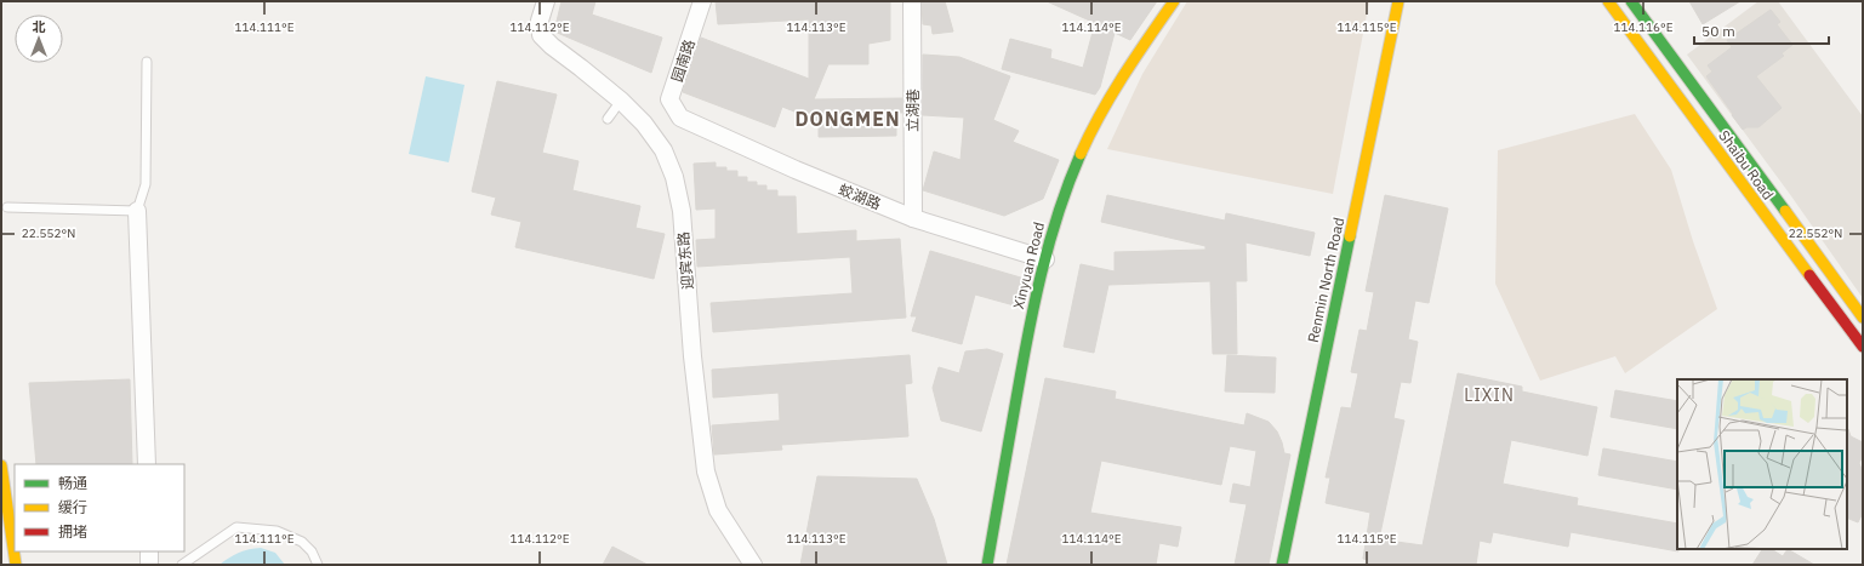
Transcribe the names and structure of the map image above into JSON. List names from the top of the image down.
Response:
{
  "streets": {
    "main road": ["Shaibu Road", "Xinyuan Road", "Renmin North Road"],
    "street": [
      "园南路",
      "立湖巷",
      "蛟湖路",
      "迎宾东路"
    ]
  },
  "crossings": [
    ["园南路", "蛟湖路"],
    ["立湖巷", "蛟湖路"],
    ["蛟湖路", "Xinyuan Road"]
  ],
  "districts": ["DONGMEN", "LIXIN"],
  "legend": ["畅通", "缓行", "拥堵"],
  "scale_bar": "50 m",
  "north": "top",
  "coordinates": [
    "114.111°E",
    "114.112°E",
    "114.113°E",
    "114.114°E",
    "114.115°E",
    "114.116°E",
    "22.552°N"
  ]
}
